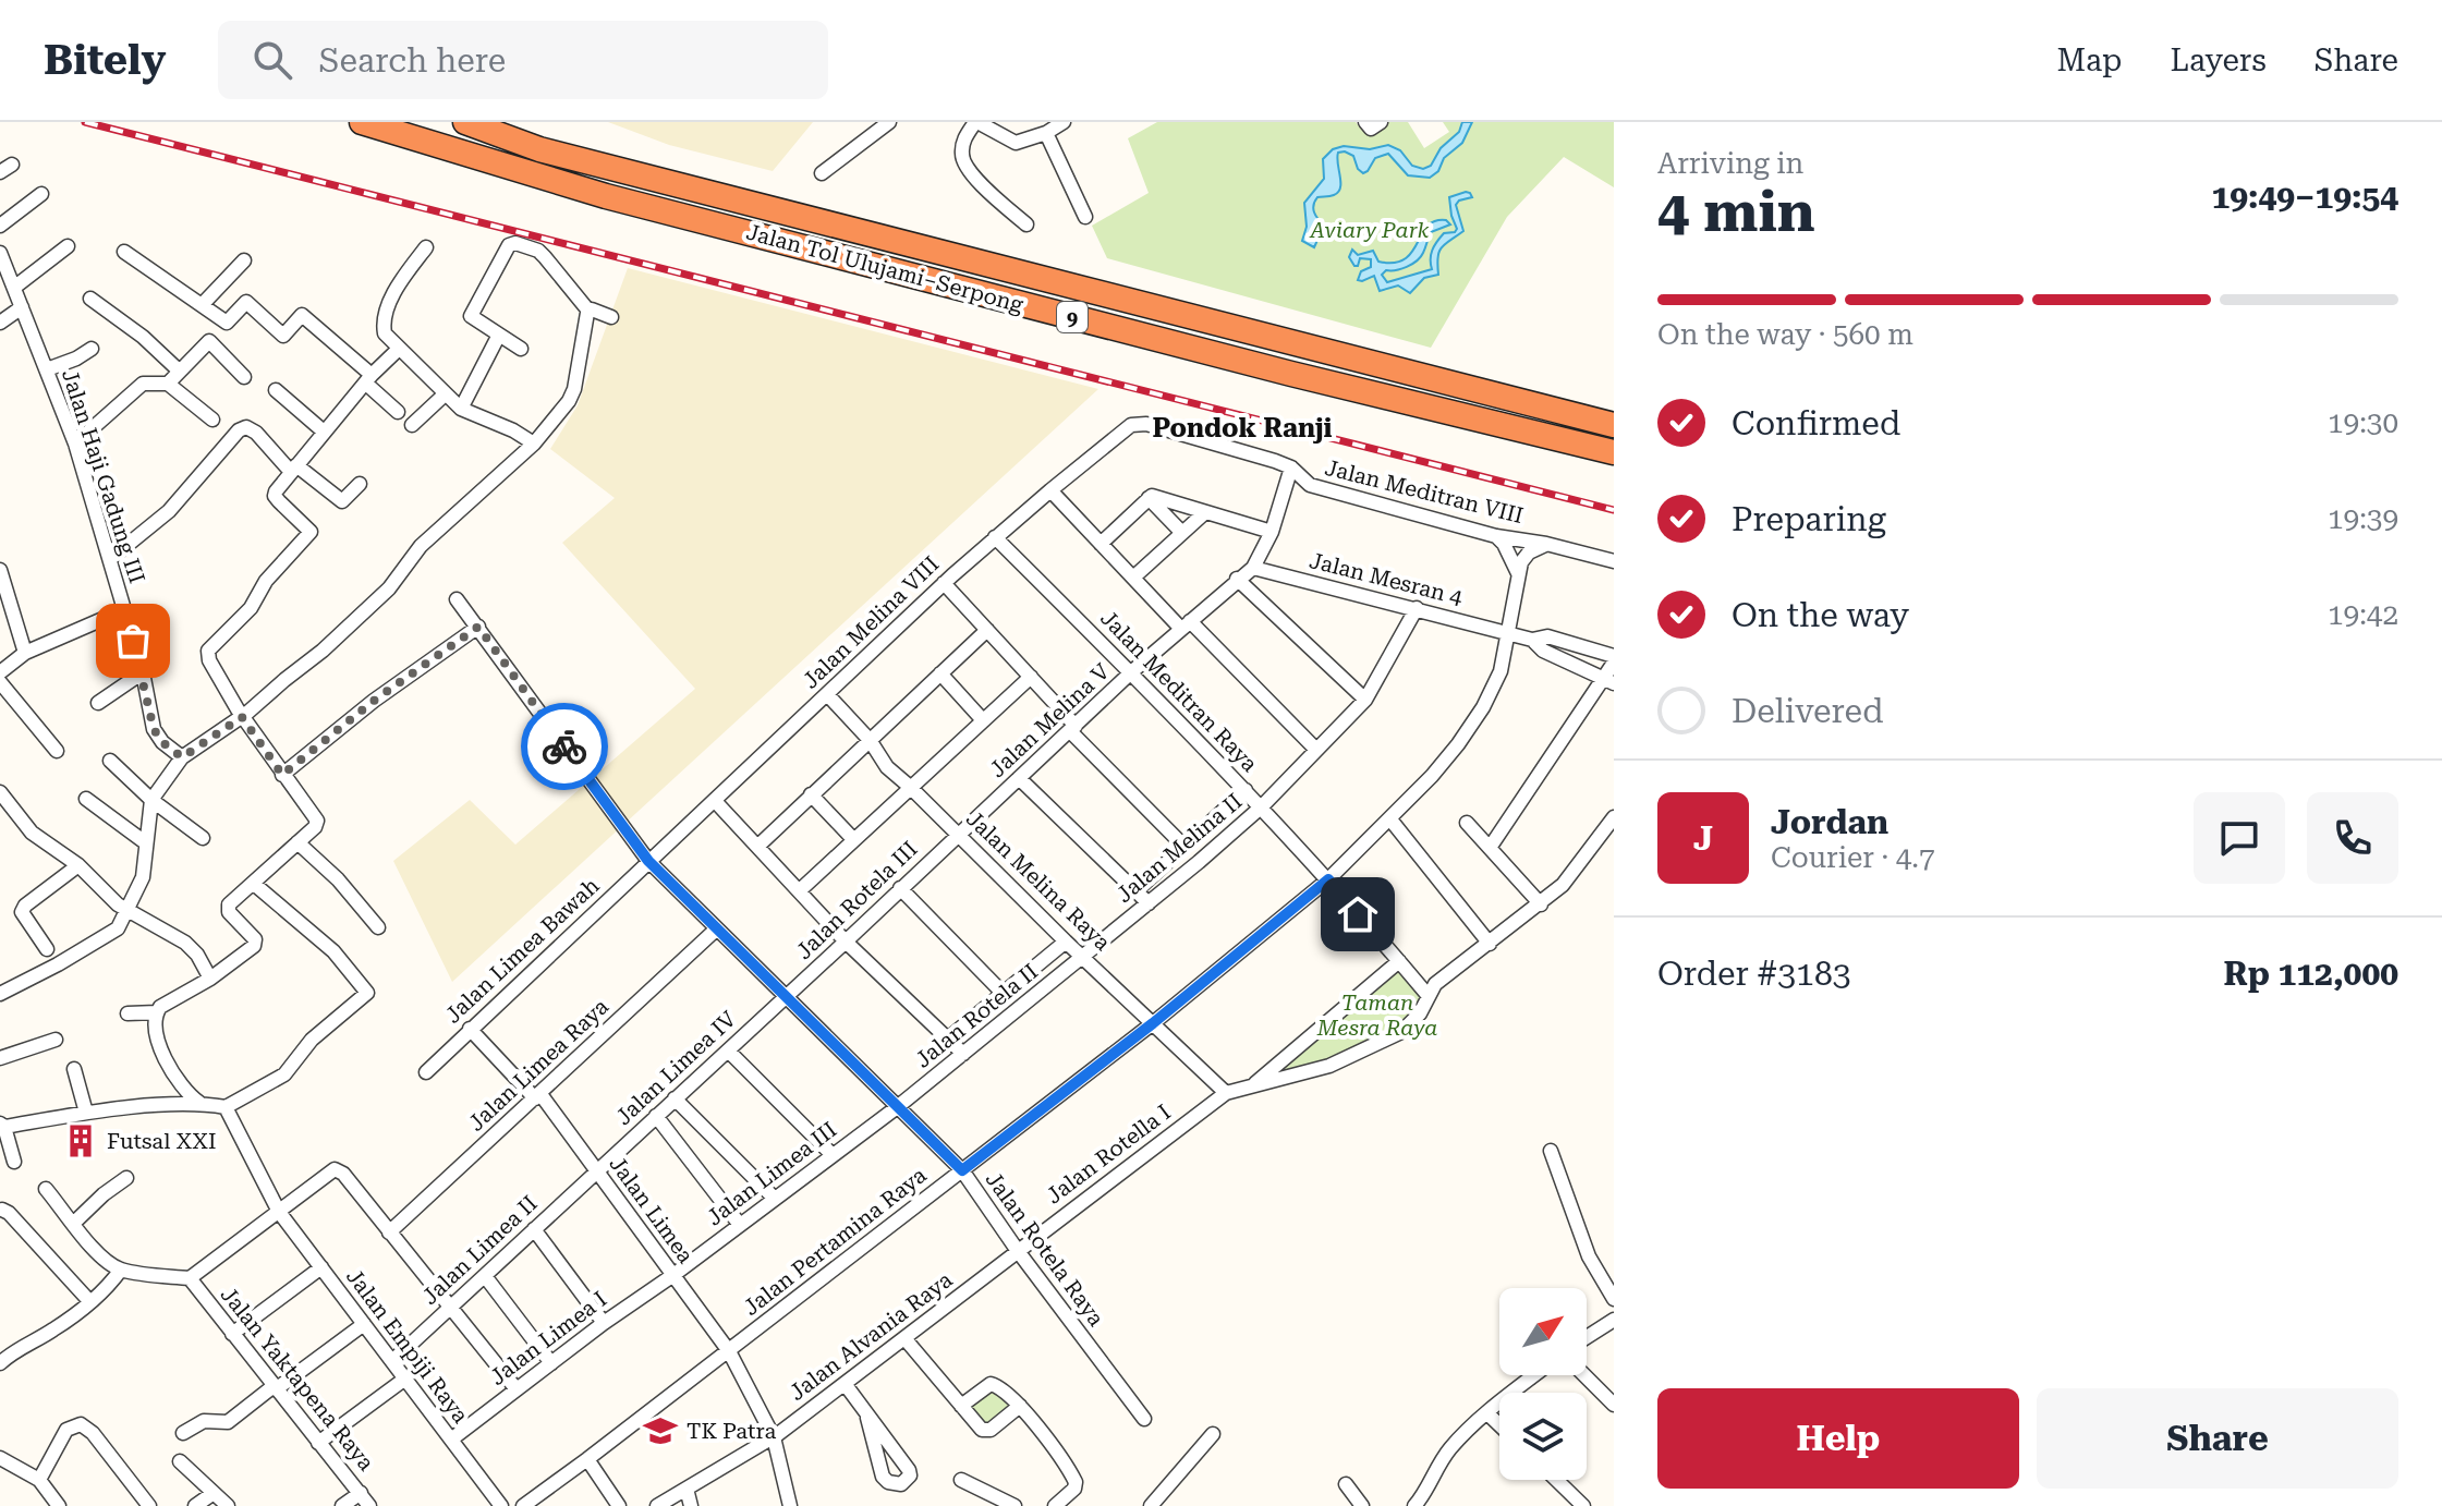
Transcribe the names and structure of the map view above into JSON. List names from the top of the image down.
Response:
{
  "streets": {
    "highway": ["Jalan Tol Ulujami–Serpong", "9"],
    "street": [
      "Jalan Haji Gadung III",
      "Jalan Meditran VIII",
      "Jalan Mesran 4",
      "Jalan Melina VIII",
      "Jalan Meditran Raya",
      "Jalan Melina V",
      "Jalan Melina II",
      "Jalan Melina Raya",
      "Jalan Rotela III",
      "Jalan Limea Bawah",
      "Jalan Rotela II",
      "Jalan Limea Raya",
      "Jalan Limea IV",
      "Jalan Rotella I",
      "Jalan Limea III",
      "Jalan Limea",
      "Jalan Pertamina Raya",
      "Jalan Rotela Raya",
      "Jalan Limea II",
      "Jalan Alvania Raya",
      "Jalan Limea I",
      "Jalan Empiji Raya",
      "Jalan Yaktapena Raya"
    ]
  },
  "crossings": [
    ["Jalan Meditran VIII", "Jalan Melina VIII"],
    ["Jalan Mesran 4", "Jalan Melina V"],
    ["Jalan Mesran 4", "Jalan Melina II"],
    ["Jalan Mesran 4", "Jalan Pertamina Raya"],
    ["Jalan Melina VIII", "Jalan Meditran Raya"],
    ["Jalan Melina VIII", "Jalan Melina Raya"],
    ["Jalan Melina VIII", "Jalan Limea Bawah"],
    ["Jalan Melina VIII", "Jalan Rotela Raya"],
    ["Jalan Meditran Raya", "Jalan Melina V"],
    ["Jalan Meditran Raya", "Jalan Melina II"],
    ["Jalan Meditran Raya", "Jalan Pertamina Raya"],
    ["Jalan Melina V", "Jalan Melina Raya"],
    ["Jalan Melina V", "Jalan Rotela III"],
    ["Jalan Melina II", "Jalan Melina Raya"],
    ["Jalan Melina II", "Jalan Rotela II"],
    ["Jalan Melina Raya", "Jalan Rotela III"],
    ["Jalan Melina Raya", "Jalan Rotela II"],
    ["Jalan Melina Raya", "Jalan Rotella I"],
    ["Jalan Melina Raya", "Jalan Pertamina Raya"],
    ["Jalan Rotela III", "Jalan Limea IV"],
    ["Jalan Rotela III", "Jalan Rotela Raya"],
    ["Jalan Limea Bawah", "Jalan Limea"],
    ["Jalan Limea Bawah", "Jalan Rotela Raya"],
    ["Jalan Rotela II", "Jalan Limea III"],
    ["Jalan Rotela II", "Jalan Rotela Raya"],
    ["Jalan Limea Raya", "Jalan Limea"],
    ["Jalan Limea Raya", "Jalan Rotela Raya"],
    ["Jalan Limea IV", "Jalan Limea"],
    ["Jalan Limea IV", "Jalan Rotela Raya"],
    ["Jalan Limea IV", "Jalan Limea II"],
    ["Jalan Rotella I", "Jalan Rotela Raya"],
    ["Jalan Rotella I", "Jalan Alvania Raya"],
    ["Jalan Limea III", "Jalan Limea"],
    ["Jalan Limea III", "Jalan Rotela Raya"],
    ["Jalan Limea III", "Jalan Limea I"],
    ["Jalan Limea", "Jalan Pertamina Raya"],
    ["Jalan Limea", "Jalan Limea II"],
    ["Jalan Limea", "Jalan Alvania Raya"],
    ["Jalan Limea", "Jalan Limea I"],
    ["Jalan Pertamina Raya", "Jalan Rotela Raya"],
    ["Jalan Rotela Raya", "Jalan Alvania Raya"],
    ["Jalan Limea II", "Jalan Empiji Raya"],
    ["Jalan Limea I", "Jalan Empiji Raya"]
  ],
  "districts": ["Pondok Ranji"],
  "parks": ["Aviary Park", "Taman Mesra Raya"],
  "places": {
    "building": ["Futsal XXI"],
    "school or university": ["TK Patra"]
  },
  "north": "top right",
  "page": {
    "header": "Bitely",
    "search": "Search here",
    "nav": ["Map", "Layers", "Share"],
    "heading": ["4 min", "Arriving in", "19:49–19:54"],
    "panel": [
      "Jordan",
      "Courier · 4.7",
      "Order #3183",
      "Rp 112,000"
    ],
    "bar": "On the way · 560 m",
    "list": [
      ["Confirmed", "19:30"],
      ["Preparing", "19:39"],
      ["On the way", "19:42"],
      "Delivered"
    ],
    "round": "J",
    "buttons": ["Help", "Share"]
  }
}
